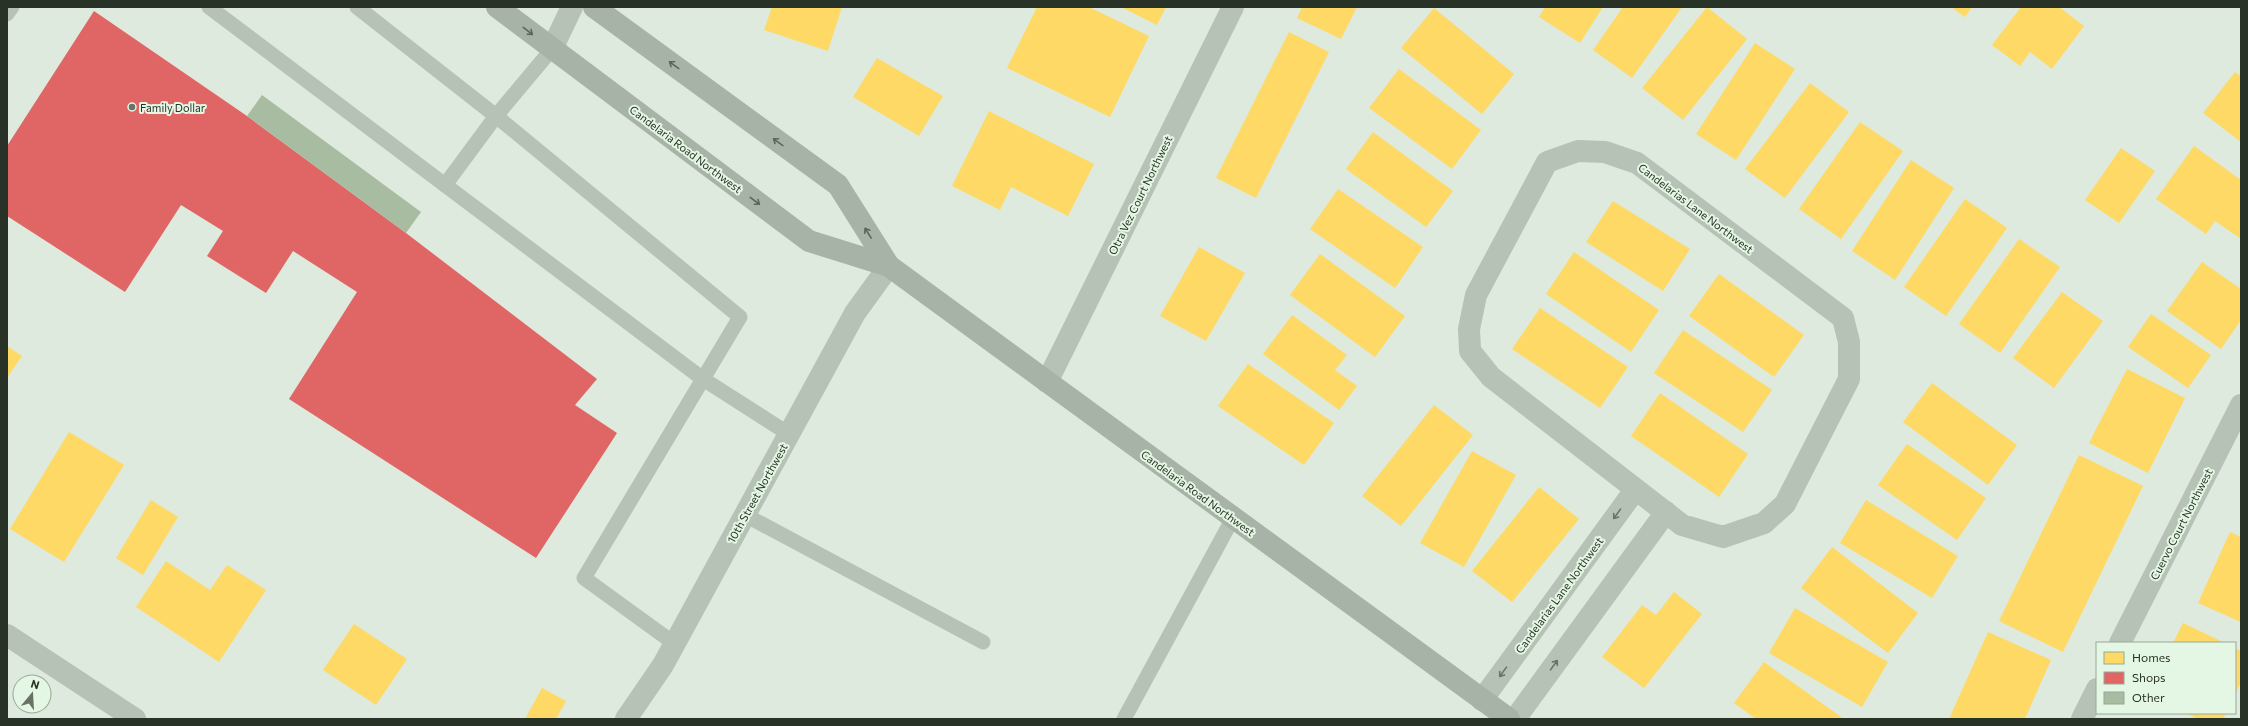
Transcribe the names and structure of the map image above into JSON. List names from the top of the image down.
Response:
{
  "streets": {
    "main road": ["Candelaria Road Northwest"],
    "street": [
      "Otra Vez Court Northwest",
      "Candelarias Lane Northwest",
      "10th Street Northwest",
      "Cuervo Court Northwest"
    ]
  },
  "crossings": [
    ["Candelaria Road Northwest", "Otra Vez Court Northwest"],
    ["Candelaria Road Northwest", "Candelarias Lane Northwest"],
    ["Candelaria Road Northwest", "10th Street Northwest"]
  ],
  "places": ["Family Dollar"],
  "legend": ["Homes", "Shops", "Other"],
  "north": "top"
}
